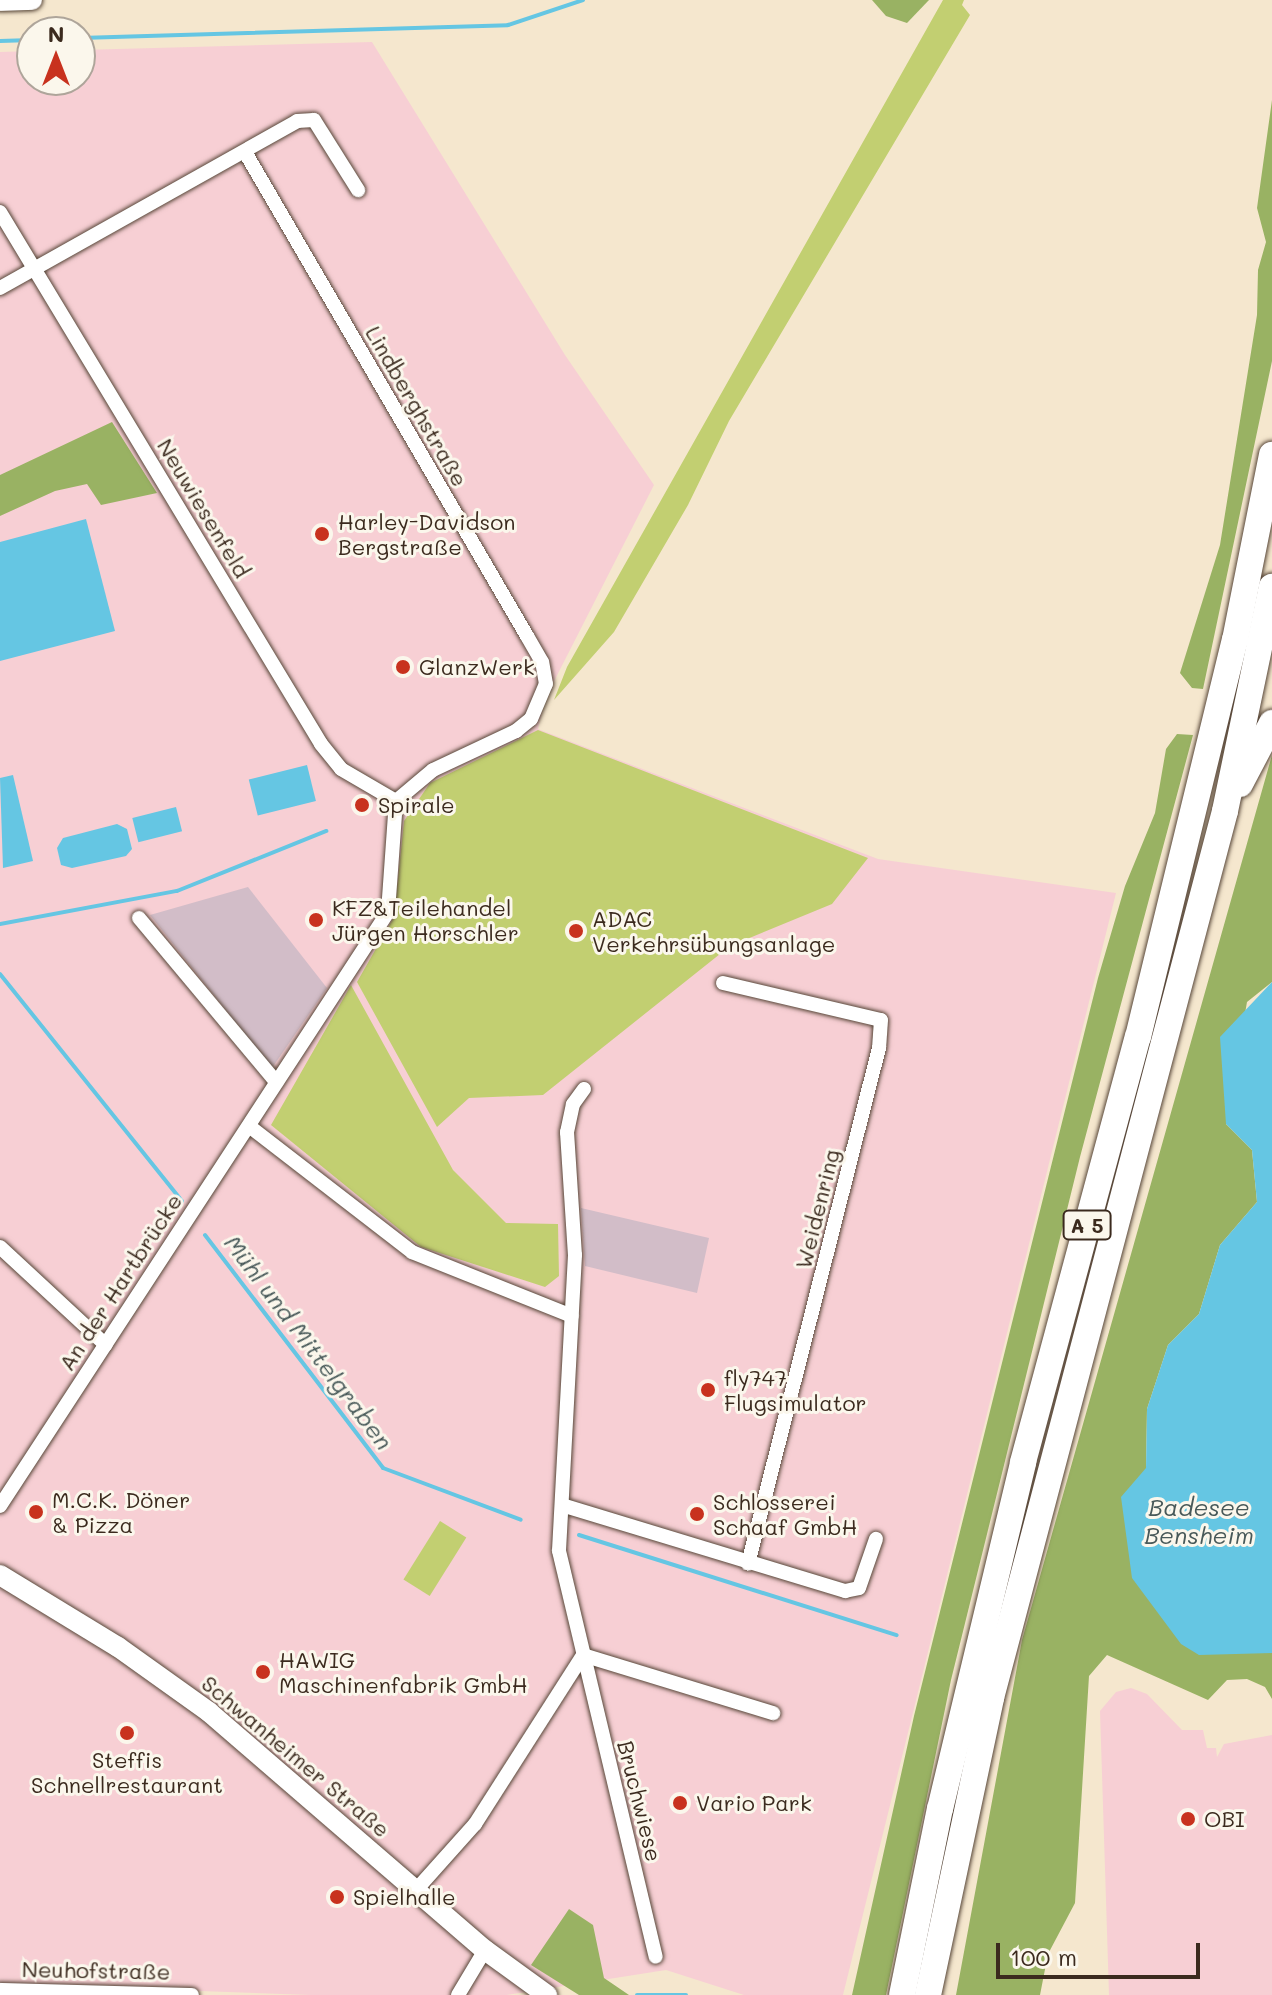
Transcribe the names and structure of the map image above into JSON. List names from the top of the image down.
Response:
{
  "streets": {
    "highway": ["A 5"],
    "main road": ["Schwanheimer Straße"],
    "street": [
      "Lindberghstraße",
      "Neuwiesenfeld",
      "Weidenring",
      "An der Hartbrücke",
      "Bruchwiese",
      "Neuhofstraße"
    ]
  },
  "crossings": [
    ["Lindberghstraße", "Neuwiesenfeld"],
    ["Lindberghstraße", "An der Hartbrücke"],
    ["Neuwiesenfeld", "An der Hartbrücke"]
  ],
  "water": ["Mühl und Mittelgraben", "Badesee Bensheim"],
  "places": [
    "Harley-Davidson Bergstraße",
    "GlanzWerk",
    "Spirale",
    "KFZ&Teilehandel Jürgen Horschler",
    "ADAC Verkehrsübungsanlage",
    "fly747 Flugsimulator",
    "M.C.K. Döner & Pizza",
    "Schlosserei Schaaf GmbH",
    "HAWIG Maschinenfabrik GmbH",
    "Steffis Schnellrestaurant",
    "Vario Park",
    "OBI",
    "Spielhalle"
  ],
  "scale_bar": "100 m",
  "north": "top"
}
